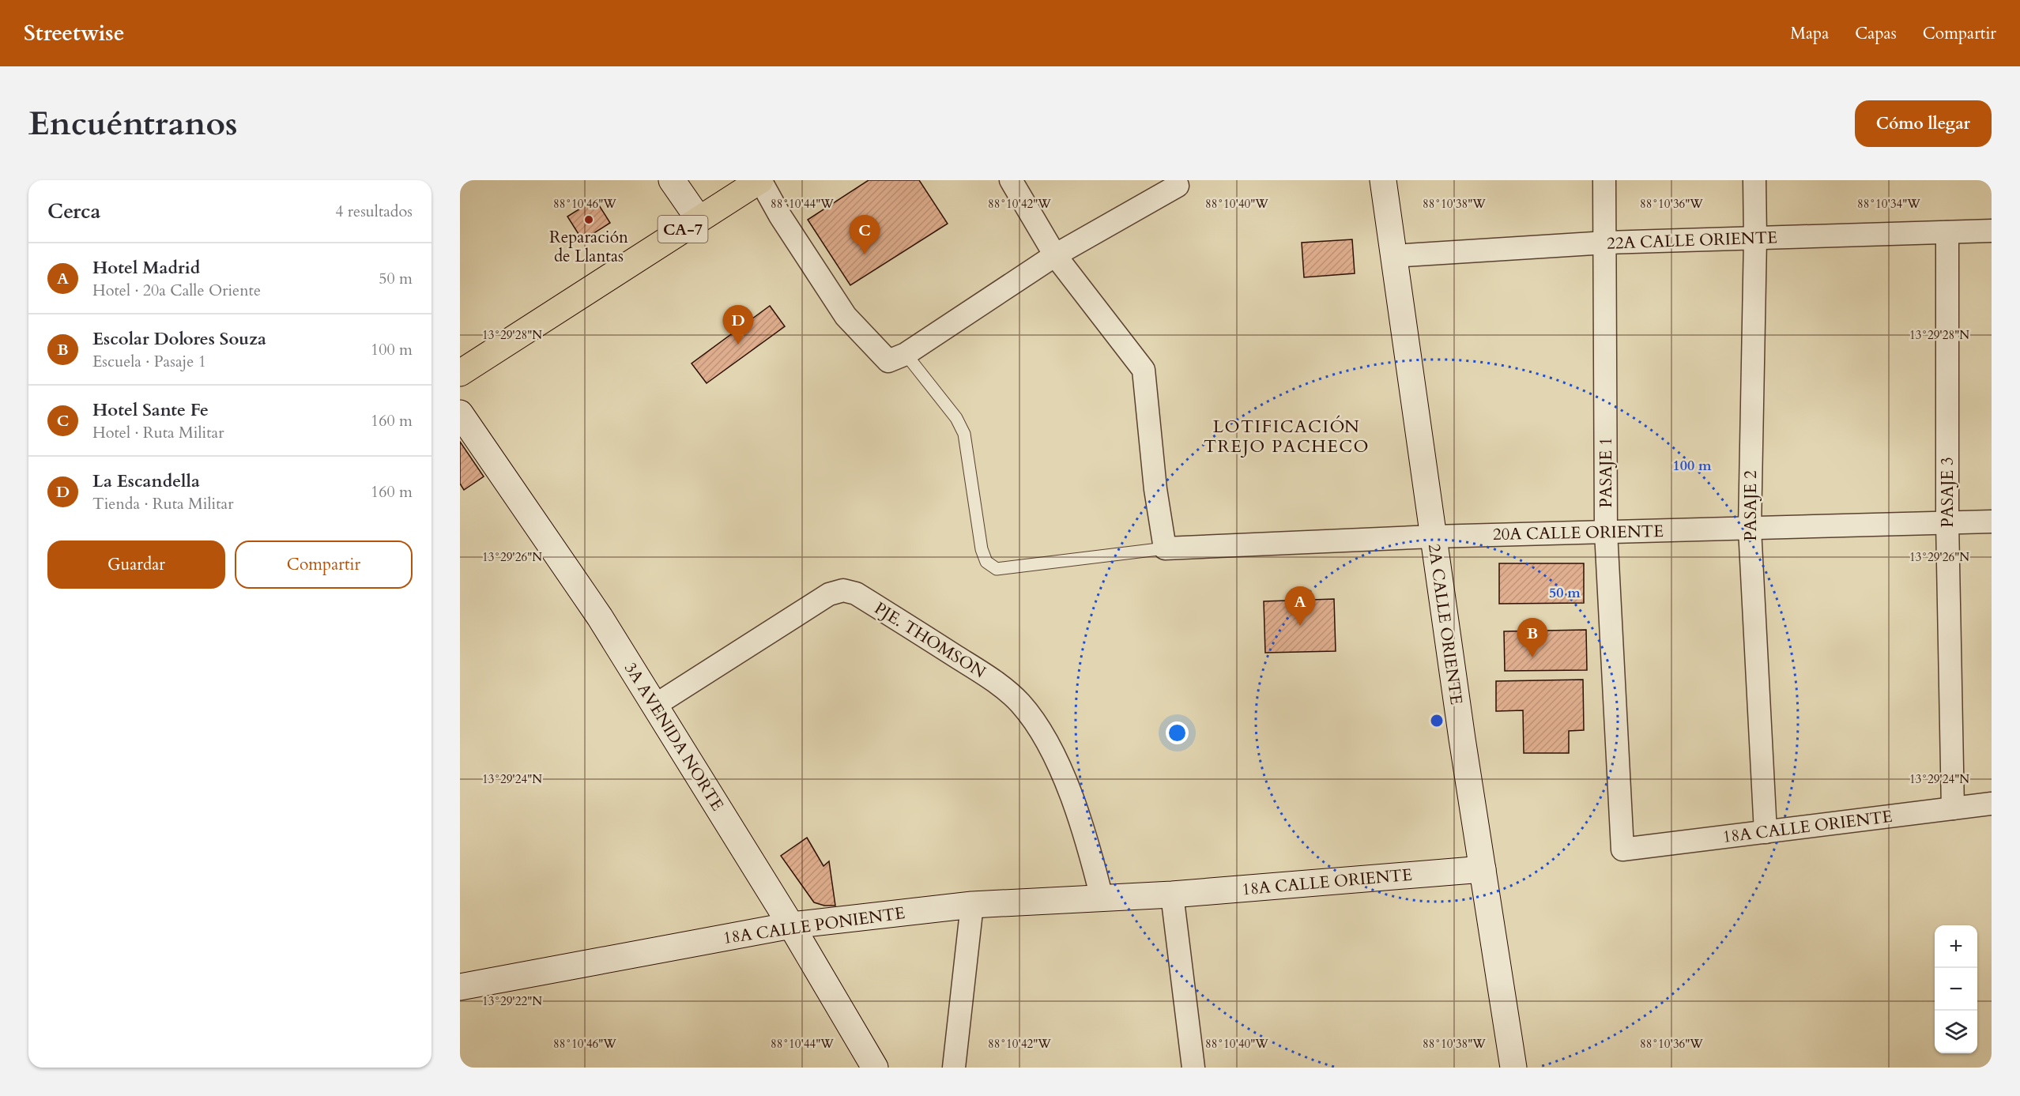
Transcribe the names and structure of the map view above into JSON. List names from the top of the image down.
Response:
{
  "streets": {
    "main road": ["CA-7"],
    "street": [
      "22A CALLE ORIENTE",
      "PASAJE 1",
      "PASAJE 3",
      "PASAJE 2",
      "20A CALLE ORIENTE",
      "2A CALLE ORIENTE",
      "PJE. THOMSON",
      "3A AVENIDA NORTE",
      "18A CALLE ORIENTE",
      "18A CALLE PONIENTE"
    ]
  },
  "crossings": [
    ["22A CALLE ORIENTE", "PASAJE 1"],
    ["22A CALLE ORIENTE", "PASAJE 3"],
    ["22A CALLE ORIENTE", "PASAJE 2"],
    ["22A CALLE ORIENTE", "2A CALLE ORIENTE"],
    ["PASAJE 1", "20A CALLE ORIENTE"],
    ["PASAJE 1", "18A CALLE ORIENTE"],
    ["PASAJE 3", "20A CALLE ORIENTE"],
    ["PASAJE 3", "18A CALLE ORIENTE"],
    ["PASAJE 2", "20A CALLE ORIENTE"],
    ["PASAJE 2", "18A CALLE ORIENTE"],
    ["20A CALLE ORIENTE", "2A CALLE ORIENTE"],
    ["2A CALLE ORIENTE", "18A CALLE ORIENTE"],
    ["PJE. THOMSON", "3A AVENIDA NORTE"],
    ["PJE. THOMSON", "18A CALLE PONIENTE"],
    ["3A AVENIDA NORTE", "18A CALLE PONIENTE"],
    ["18A CALLE ORIENTE", "18A CALLE PONIENTE"]
  ],
  "districts": ["LOTIFICACIÓN TREJO PACHECO"],
  "places": ["Reparación de Llantas"],
  "page": {
    "header": "Streetwise",
    "nav": ["Mapa", "Capas", "Compartir"],
    "buttons": [
      "Cómo llegar",
      ["Guardar", "Compartir"]
    ],
    "title": "Encuéntranos",
    "heading": ["Cerca", "4 resultados"],
    "pins": [
      "C",
      "D",
      "A",
      "B"
    ],
    "list": [
      {
        "mark": "A",
        "name": "Hotel Madrid",
        "note": "Hotel · 20a Calle Oriente",
        "value": "50 m"
      },
      {
        "mark": "B",
        "name": "Escolar Dolores Souza",
        "note": "Escuela · Pasaje 1",
        "value": "100 m"
      },
      {
        "mark": "C",
        "name": "Hotel Sante Fe",
        "note": "Hotel · Ruta Militar",
        "value": "160 m"
      },
      {
        "mark": "D",
        "name": "La Escandella",
        "note": "Tienda · Ruta Militar",
        "value": "160 m"
      }
    ],
    "map_buttons": ["+", "−"]
  },
  "coordinates": [
    "88°10'46\"W",
    "88°10'44\"W",
    "88°10'42\"W",
    "88°10'40\"W",
    "88°10'38\"W",
    "88°10'36\"W",
    "88°10'34\"W",
    "13°29'28\"N",
    "13°29'26\"N",
    "13°29'24\"N",
    "13°29'22\"N"
  ],
  "rings": ["100 m", "50 m"]
}
